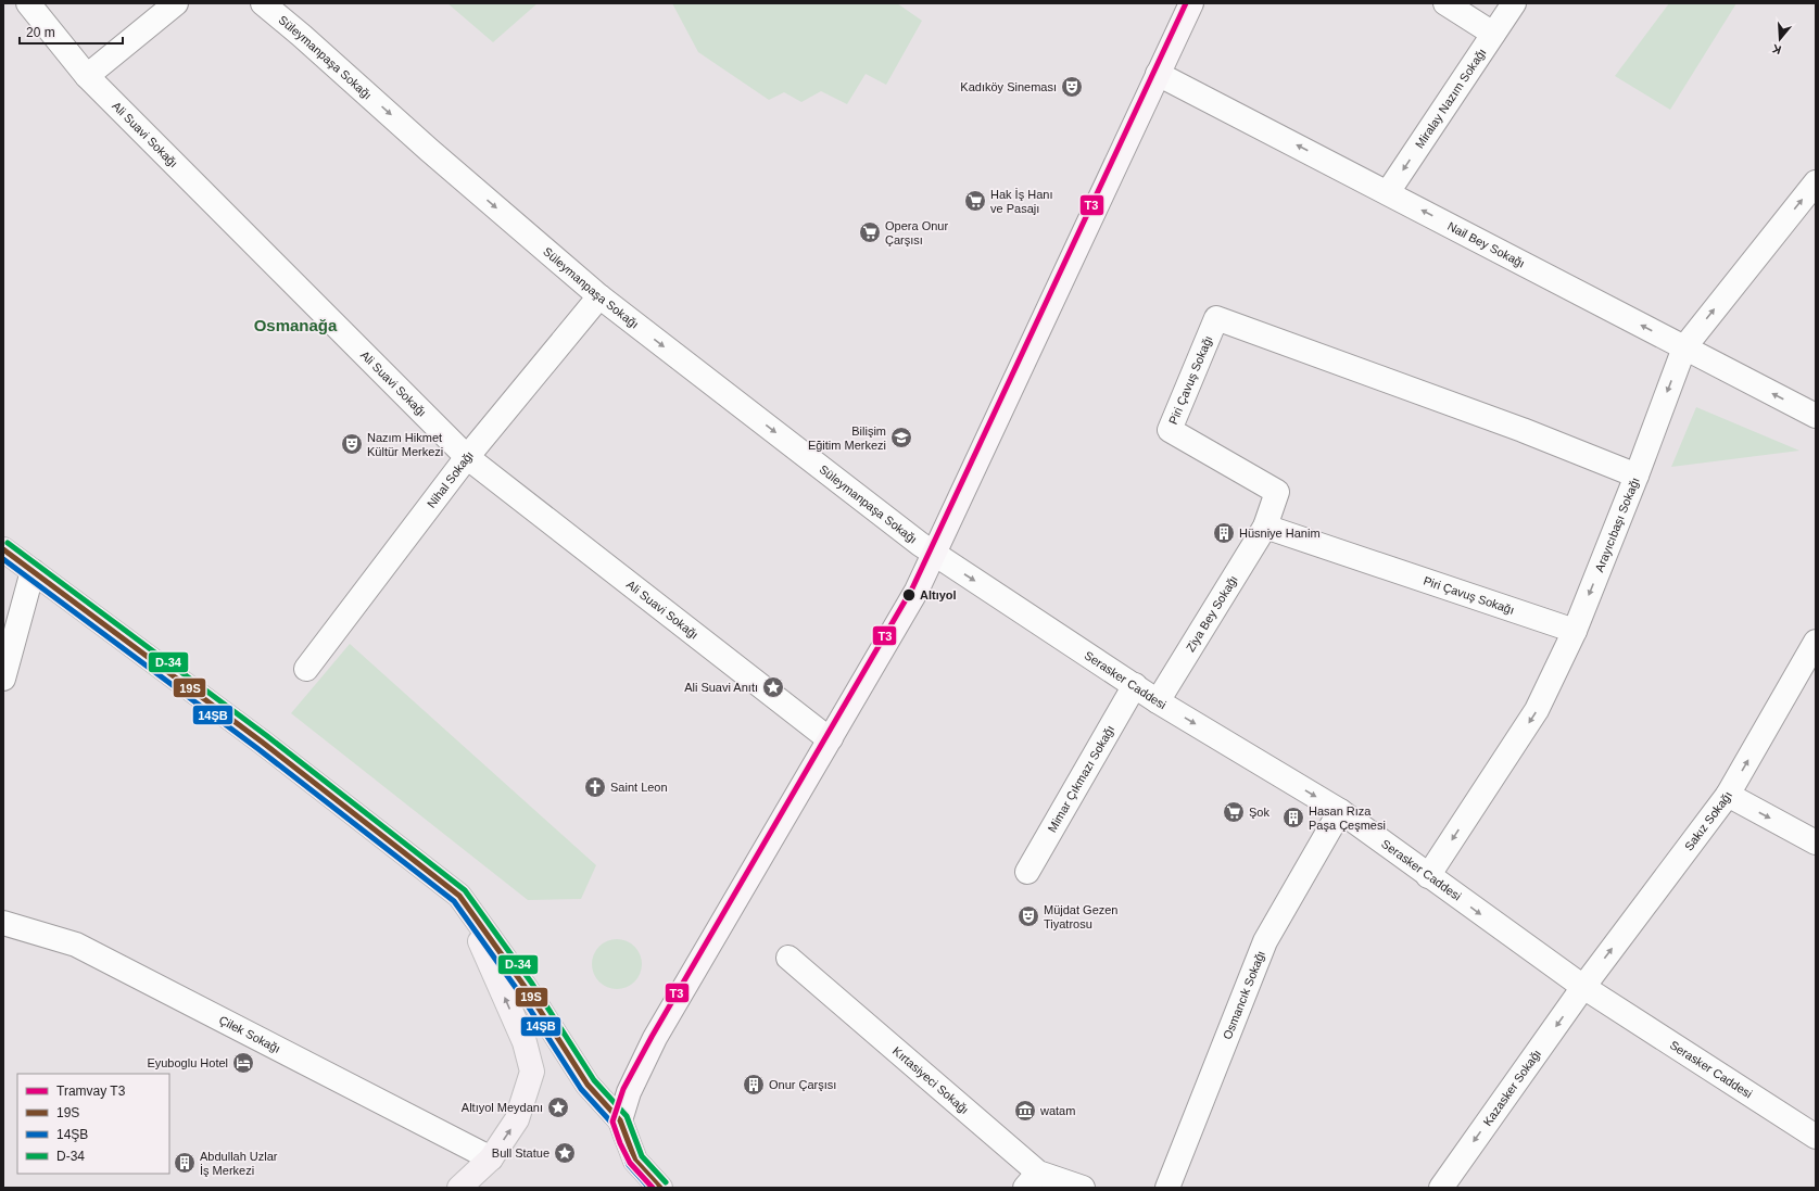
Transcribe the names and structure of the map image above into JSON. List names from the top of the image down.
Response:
{
  "streets": {
    "street": [
      "Süleymanpaşa Sokağı",
      "Miralay Nazım Sokağı",
      "Ali Suavi Sokağı",
      "Nail Bey Sokağı",
      "Piri Çavuş Sokağı",
      "Nihal Sokağı",
      "Arayıcıbaşı Sokağı",
      "Ziya Bey Sokağı",
      "Serasker Caddesi",
      "Mimar Çıkmazı Sokağı",
      "Sakız Sokağı",
      "Osmancık Sokağı",
      "Çilek Sokağı",
      "Kırtasiyeci Sokağı",
      "Kazasker Sokağı"
    ]
  },
  "crossings": [
    ["Süleymanpaşa Sokağı", "Nihal Sokağı"],
    ["Süleymanpaşa Sokağı", "Serasker Caddesi"],
    ["Miralay Nazım Sokağı", "Nail Bey Sokağı"],
    ["Ali Suavi Sokağı", "Nihal Sokağı"],
    ["Nail Bey Sokağı", "Arayıcıbaşı Sokağı"],
    ["Piri Çavuş Sokağı", "Arayıcıbaşı Sokağı"],
    ["Piri Çavuş Sokağı", "Ziya Bey Sokağı"],
    ["Arayıcıbaşı Sokağı", "Serasker Caddesi"],
    ["Ziya Bey Sokağı", "Serasker Caddesi"],
    ["Serasker Caddesi", "Mimar Çıkmazı Sokağı"],
    ["Serasker Caddesi", "Sakız Sokağı"],
    ["Serasker Caddesi", "Osmancık Sokağı"],
    ["Serasker Caddesi", "Kazasker Sokağı"],
    ["Sakız Sokağı", "Kazasker Sokağı"]
  ],
  "one_way": [
    "Süleymanpaşa Sokağı",
    "Miralay Nazım Sokağı",
    "Nail Bey Sokağı",
    "Serasker Caddesi",
    "Sakız Sokağı",
    "Kazasker Sokağı"
  ],
  "districts": ["Osmanağa"],
  "places": {
    "theatre": ["Kadıköy Sineması", "Nazım Hikmet Kültür Merkezi", "Müjdat Gezen Tiyatrosu"],
    "supermarket": ["Hak İş Hanı ve Pasajı", "Opera Onur Çarşısı", "Şok"],
    "school or university": ["Bilişim Eğitim Merkezi"],
    "building": [
      "Hüsniye Hanim",
      "Hasan Rıza Paşa Çeşmesi",
      "Onur Çarşısı",
      "Abdullah Uzlar İş Merkezi"
    ],
    "other": ["Altıyol"],
    "place": ["Ali Suavi Anıtı", "Altıyol Meydanı", "Bull Statue"],
    "church": ["Saint Leon"],
    "hotel": ["Eyuboglu Hotel"],
    "museum": ["watam"]
  },
  "lines": [
    "tram line T3",
    "transit line D-34",
    "transit line 19S",
    "transit line 14ŞB"
  ],
  "legend": [
    "Tramvay T3",
    "19S",
    "14ŞB",
    "D-34"
  ],
  "scale_bar": "20 m",
  "north": "bottom"
}
